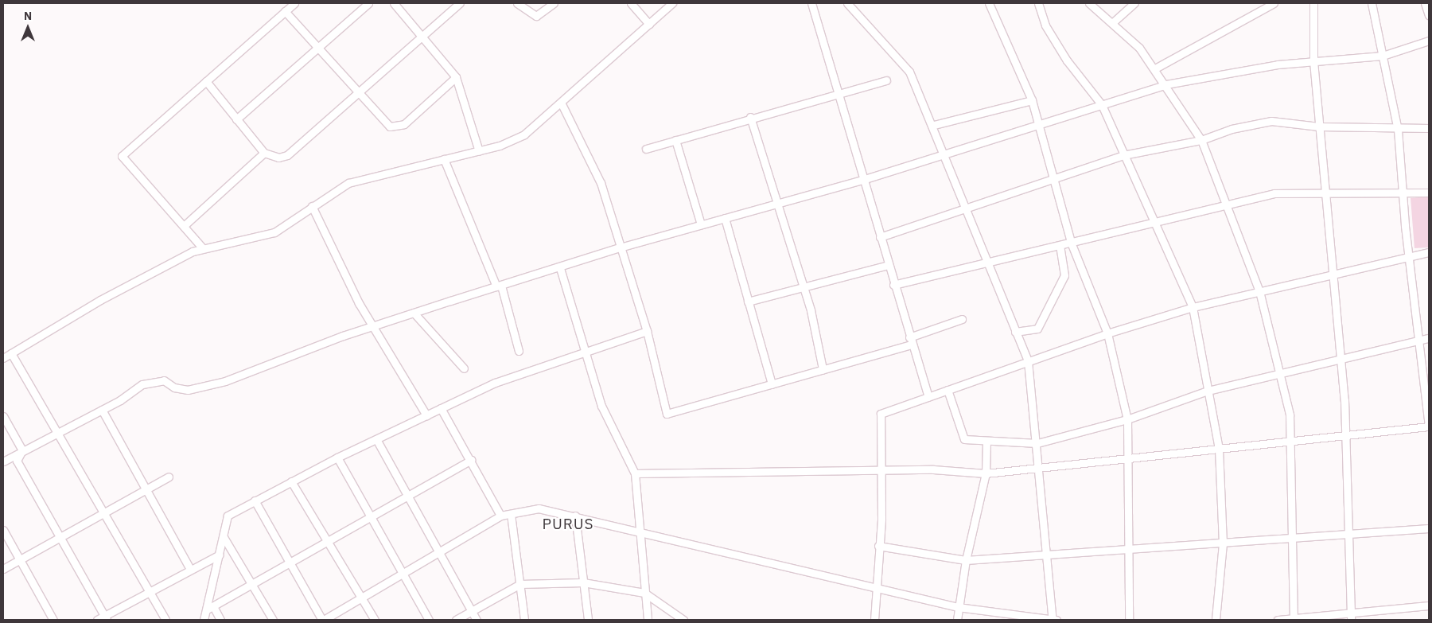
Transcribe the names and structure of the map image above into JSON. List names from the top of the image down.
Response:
{
  "districts": ["PURUS"],
  "north": "top"
}
